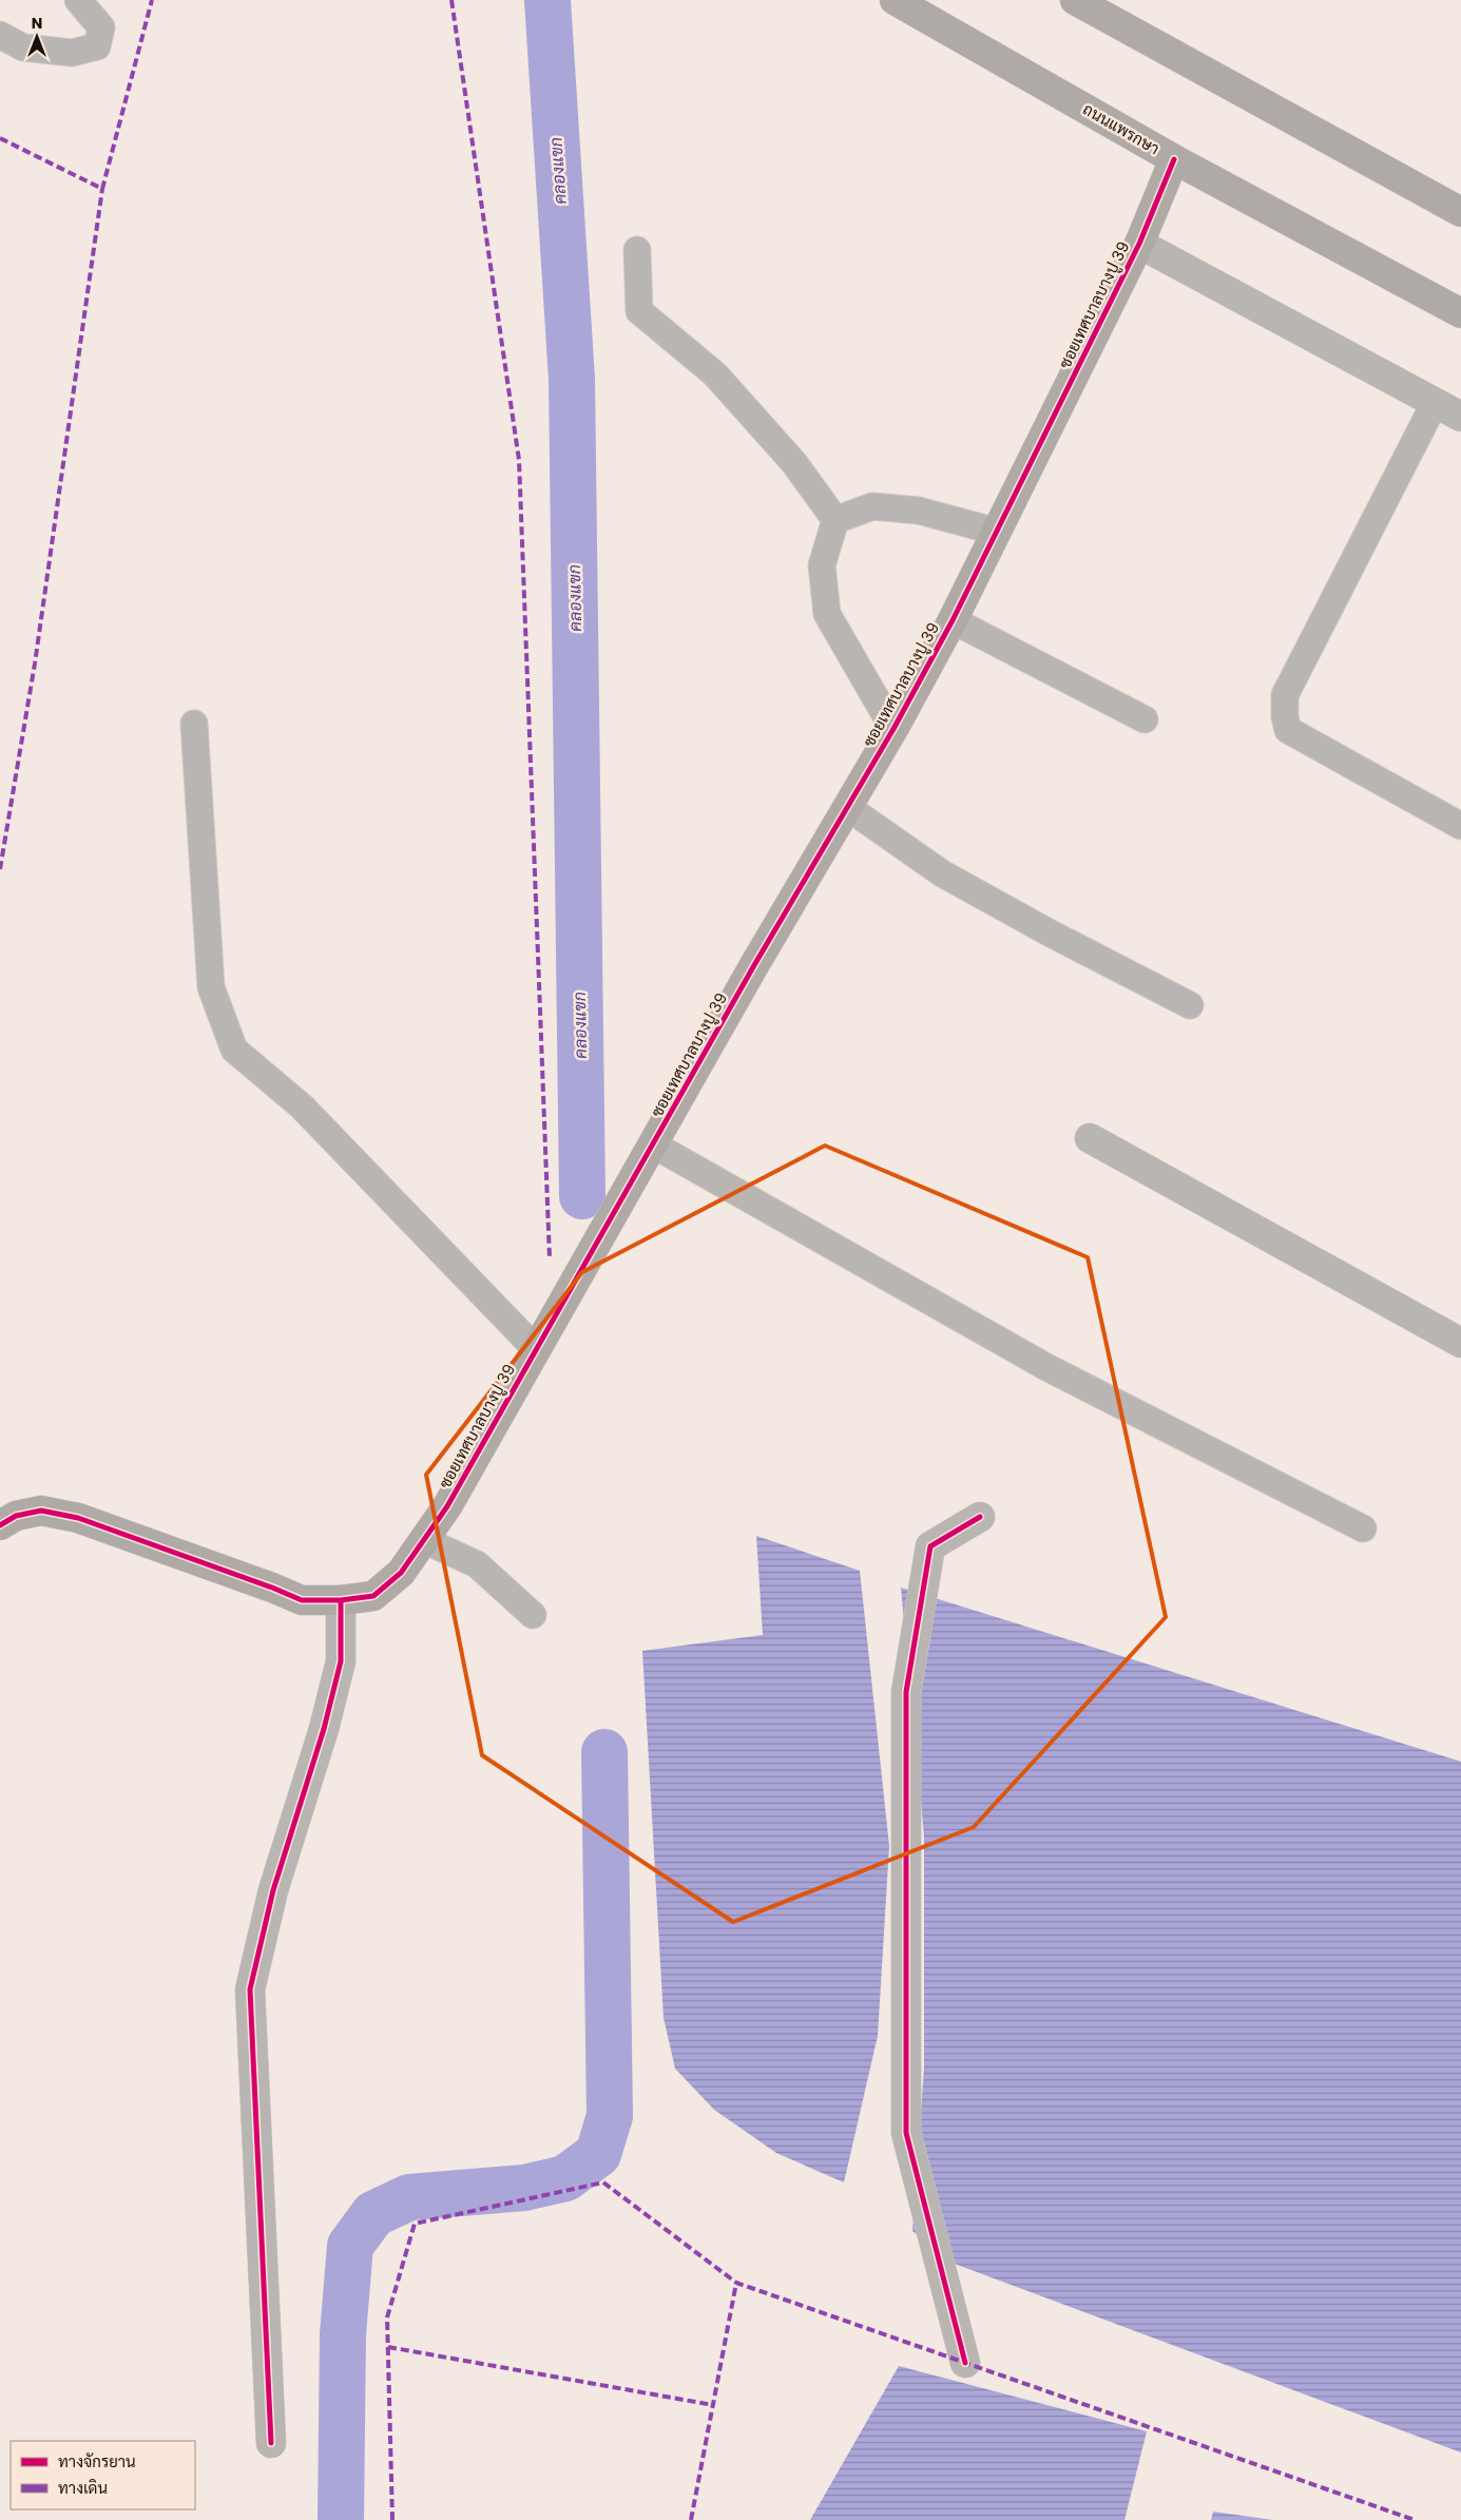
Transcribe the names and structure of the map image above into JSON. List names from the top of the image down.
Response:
{
  "streets": {
    "street": ["ถนนแพรกษา", "ซอยเทศบาลบางปู 39"]
  },
  "crossings": [
    ["ถนนแพรกษา", "ซอยเทศบาลบางปู 39"]
  ],
  "water": ["คลองแขก"],
  "legend": ["ทางจักรยาน", "ทางเดิน"],
  "north": "top"
}
